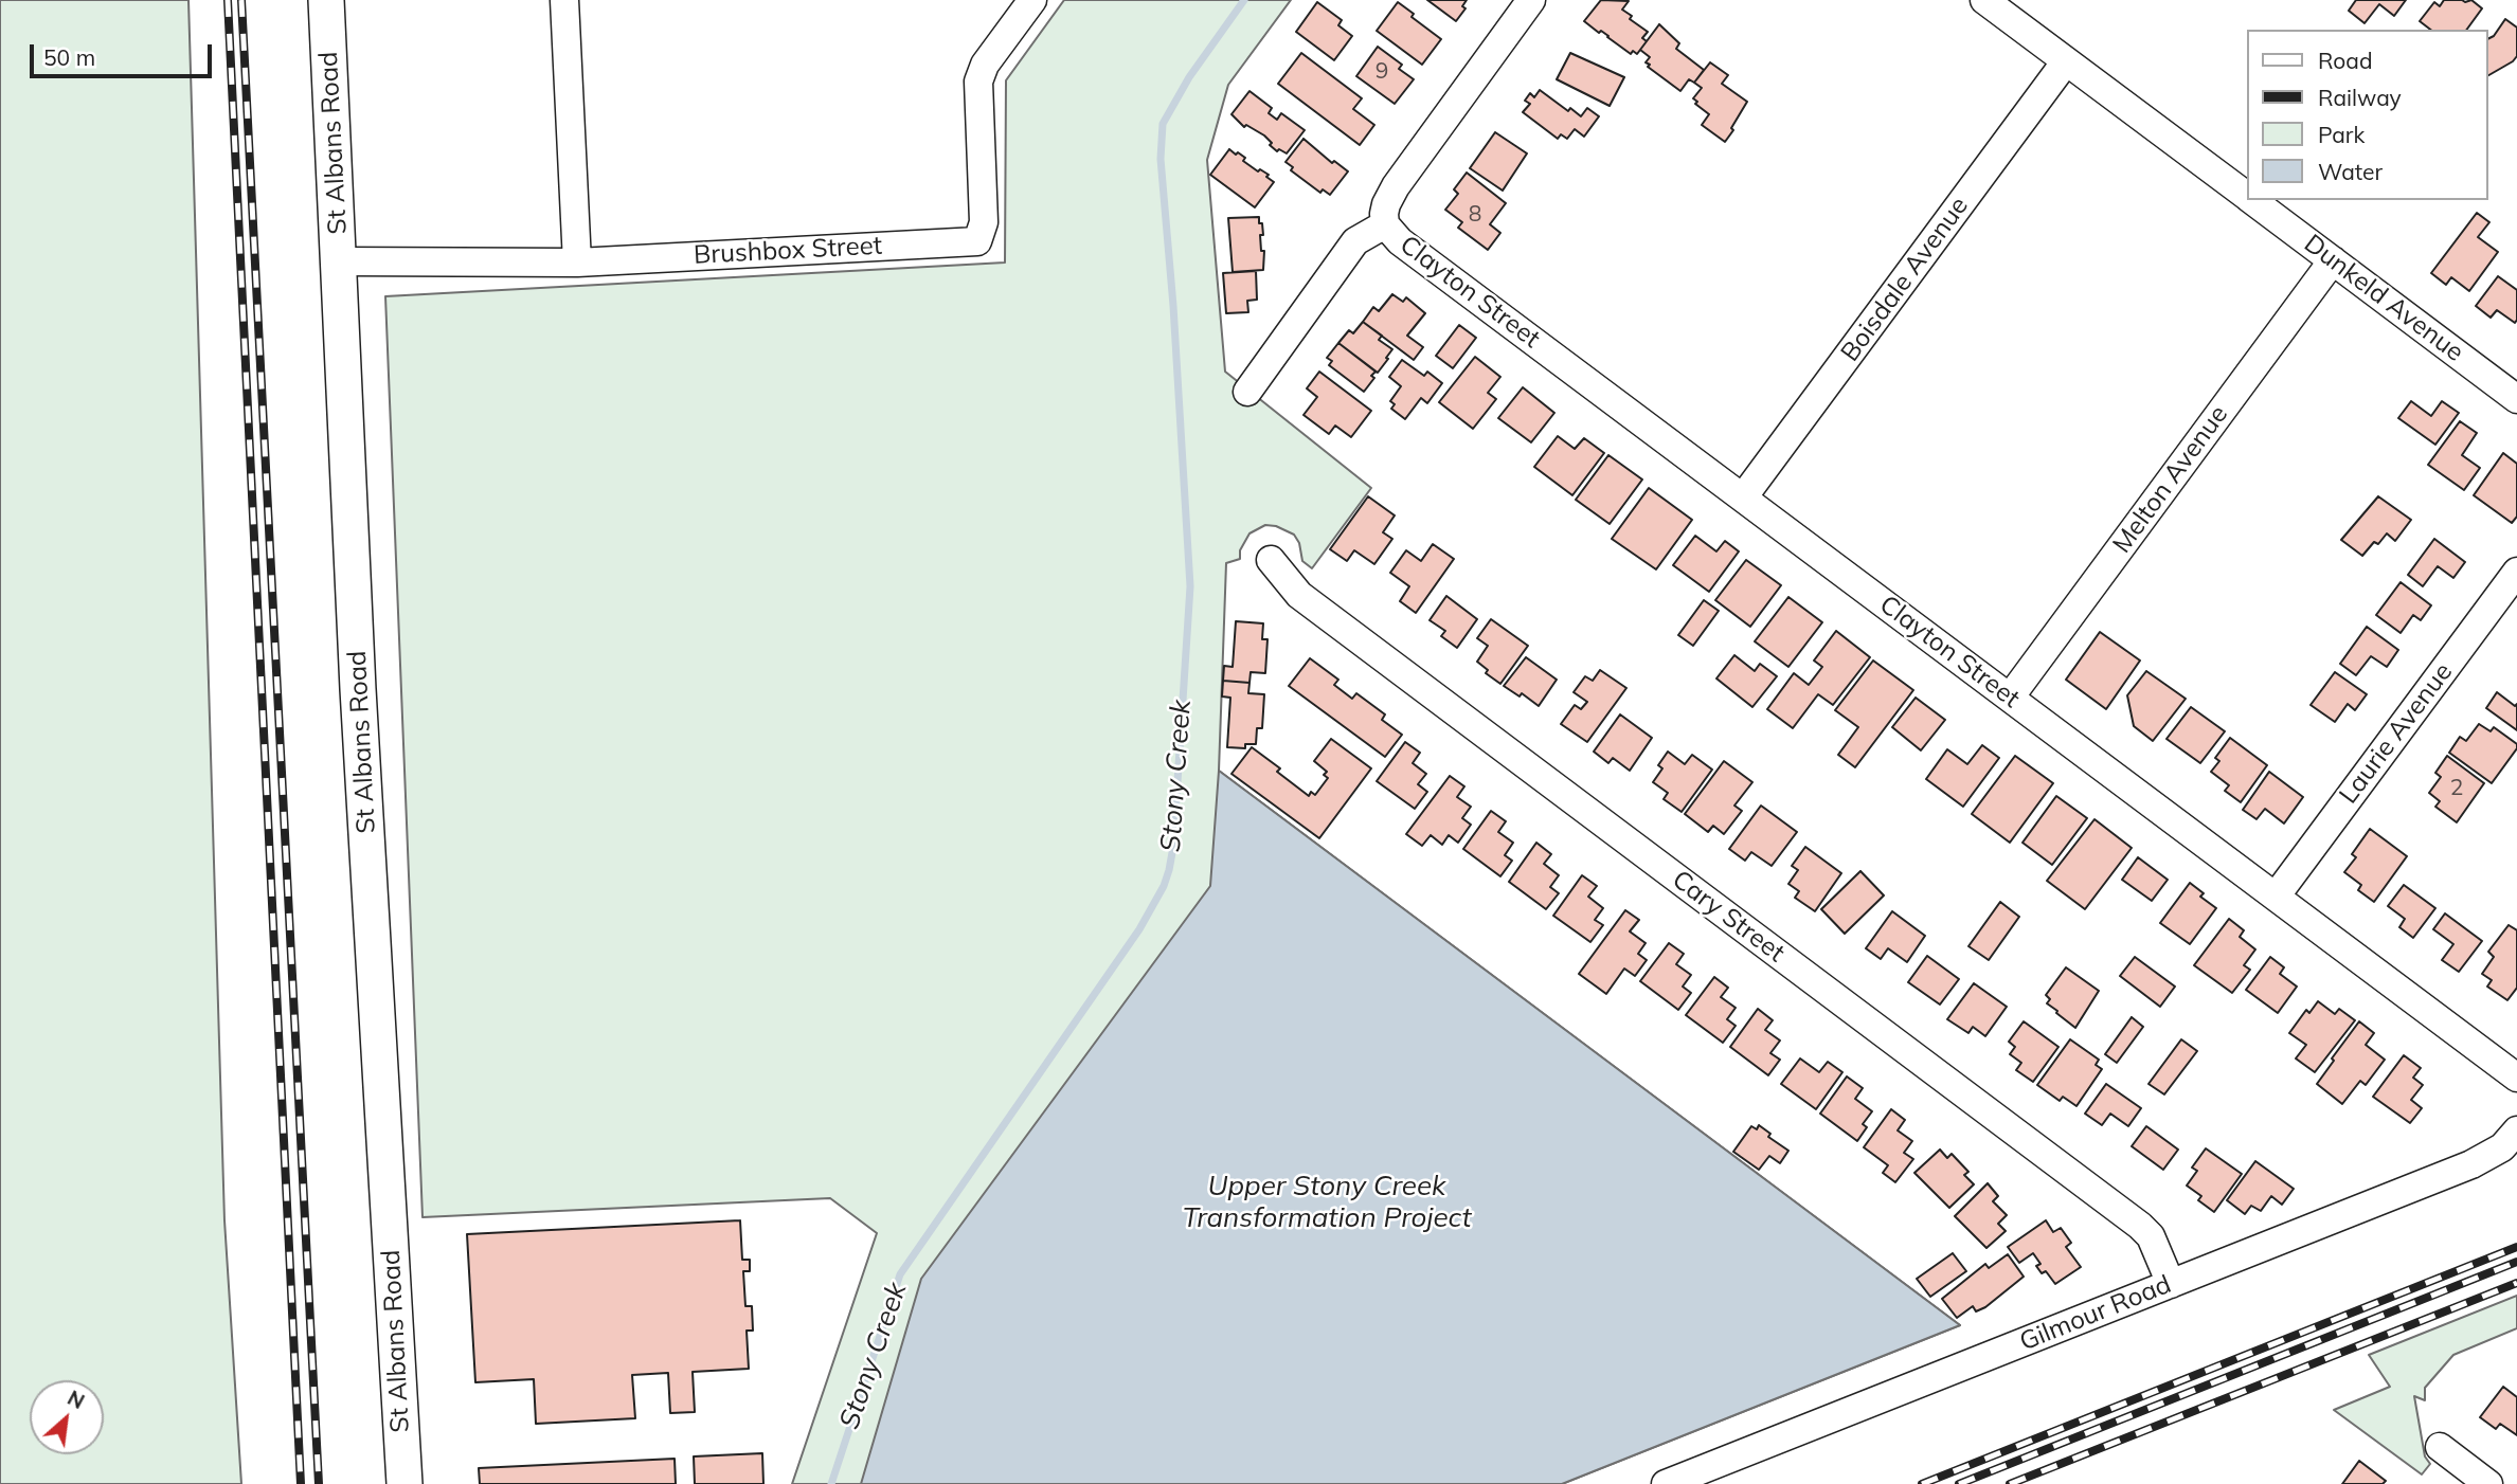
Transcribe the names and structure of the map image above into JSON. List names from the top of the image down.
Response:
{
  "streets": {
    "main road": ["St Albans Road"],
    "street": [
      "Brushbox Street",
      "Boisdale Avenue",
      "Clayton Street",
      "Dunkeld Avenue",
      "Melton Avenue",
      "Laurie Avenue",
      "Cary Street",
      "Gilmour Road"
    ]
  },
  "crossings": [
    ["St Albans Road", "Brushbox Street"],
    ["Boisdale Avenue", "Clayton Street"],
    ["Boisdale Avenue", "Dunkeld Avenue"],
    ["Clayton Street", "Melton Avenue"],
    ["Clayton Street", "Laurie Avenue"],
    ["Dunkeld Avenue", "Melton Avenue"],
    ["Cary Street", "Gilmour Road"]
  ],
  "water": ["Stony Creek", "Upper Stony Creek Transformation Project"],
  "house_numbers": ["9", "8", "2"],
  "legend": [
    "Road",
    "Railway",
    "Park",
    "Water"
  ],
  "scale_bar": "50 m",
  "north": "top right"
}
